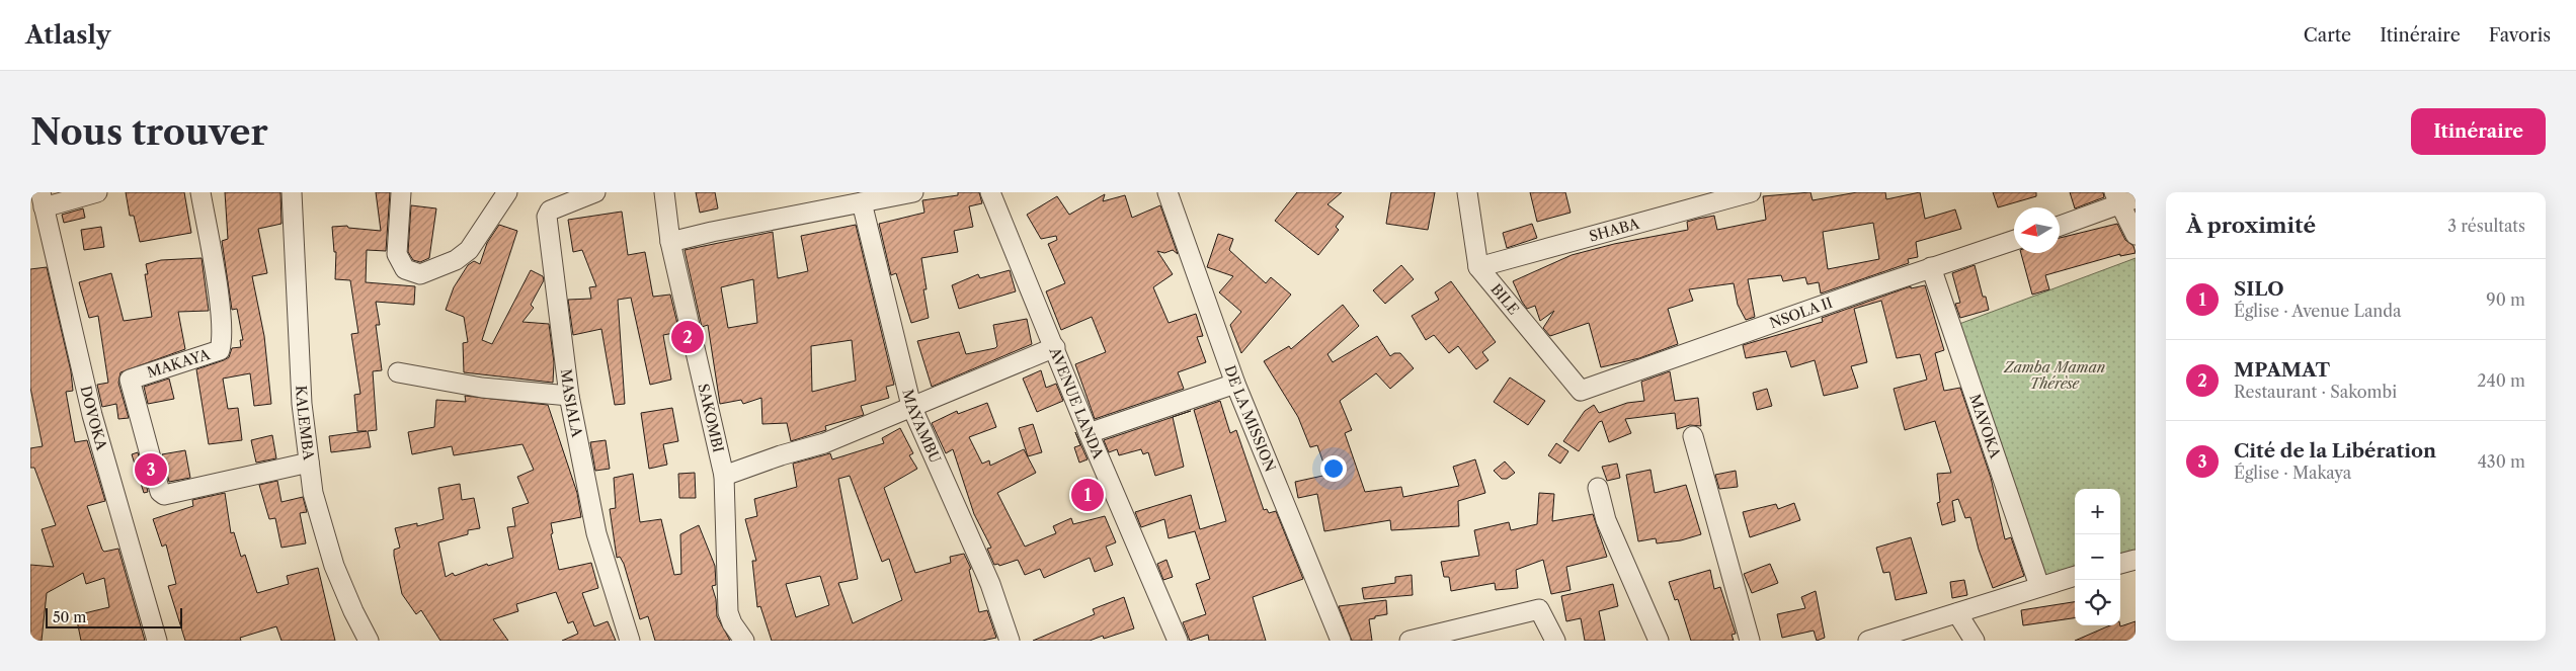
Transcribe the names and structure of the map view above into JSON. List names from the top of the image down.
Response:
{
  "streets": {
    "street": [
      "SHABA",
      "BILE",
      "NSOLA II",
      "MAKAYA",
      "AVENUE LANDA",
      "MASIALA",
      "SAKOMBI",
      "DOVOKA",
      "DE LA MISSION",
      "KALEMBA",
      "MAYAMBU",
      "MAVOKA"
    ]
  },
  "crossings": [
    ["SHABA", "BILE"],
    ["BILE", "NSOLA II"],
    ["NSOLA II", "MAVOKA"],
    ["MAKAYA", "KALEMBA"]
  ],
  "parks": ["Zamba Maman Thérèse"],
  "scale_bar": "50 m",
  "north": "left",
  "page": {
    "header": "Atlasly",
    "nav": ["Carte", "Itinéraire", "Favoris"],
    "buttons": "Itinéraire",
    "title": "Nous trouver",
    "heading": ["À proximité", "3 résultats"],
    "list": [
      {
        "mark": "1",
        "name": "SILO",
        "note": "Église · Avenue Landa",
        "value": "90 m"
      },
      {
        "mark": "2",
        "name": "MPAMAT",
        "note": "Restaurant · Sakombi",
        "value": "240 m"
      },
      {
        "mark": "3",
        "name": "Cité de la Libération",
        "note": "Église · Makaya",
        "value": "430 m"
      }
    ],
    "pins": ["2", "3", "1"],
    "map_buttons": ["+", "−"],
    "scale": "50 m"
  }
}
